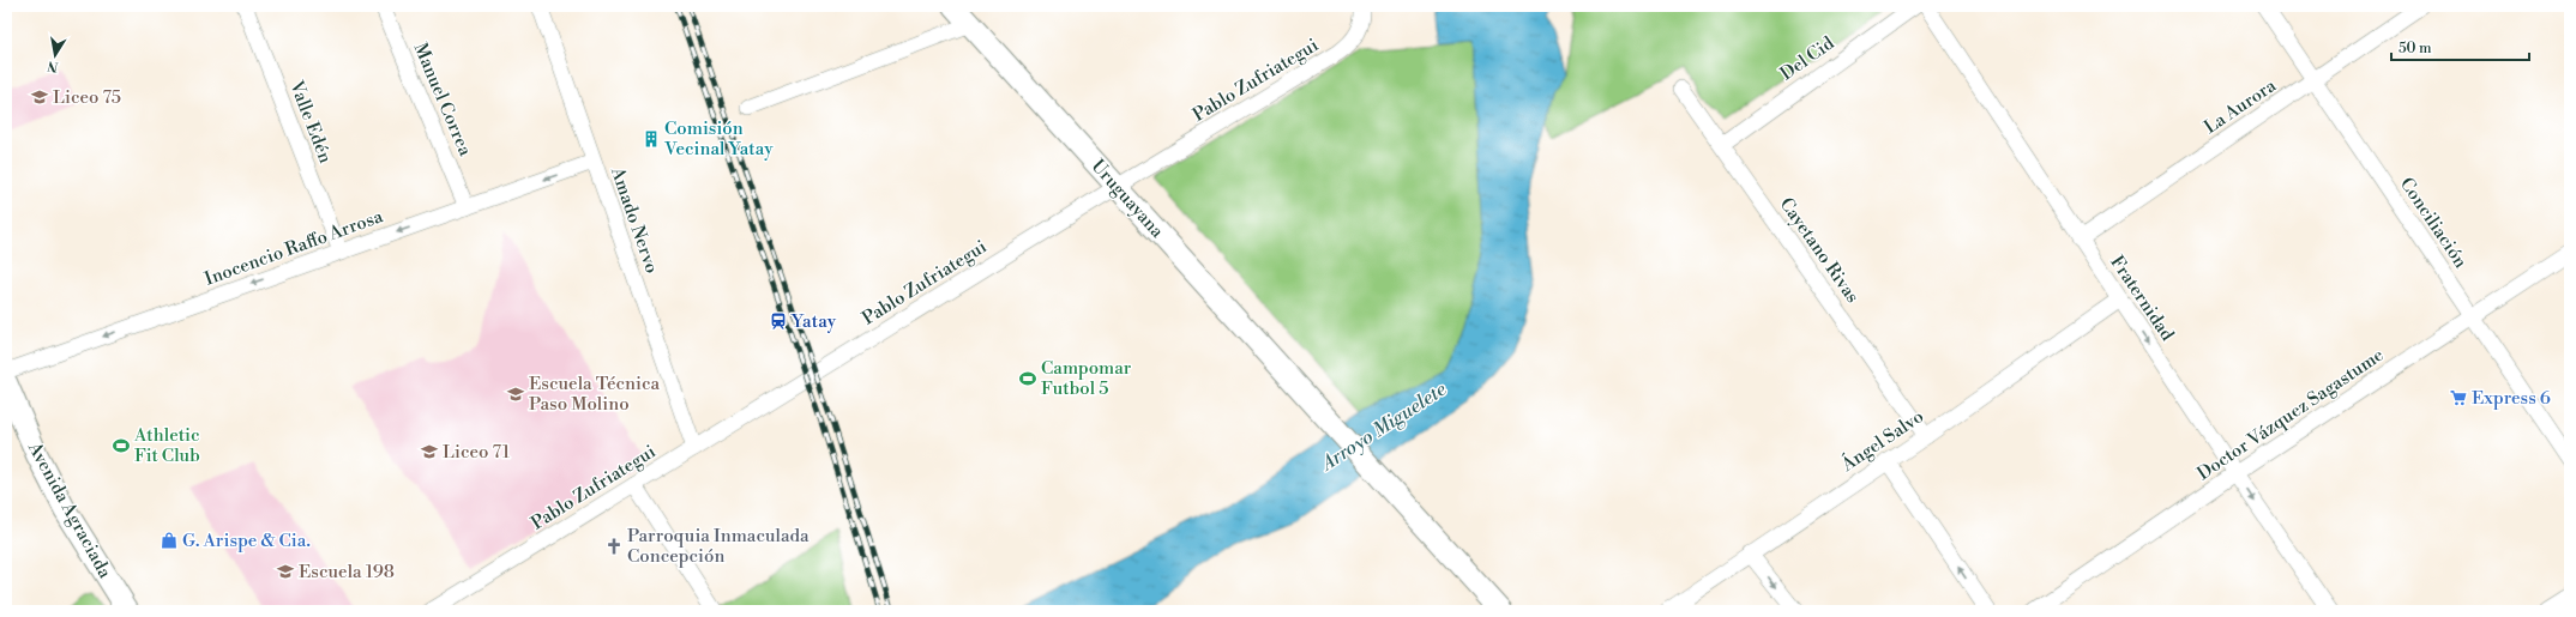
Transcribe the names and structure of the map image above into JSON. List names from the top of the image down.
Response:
{
  "streets": {
    "street": [
      "Del Cid",
      "Pablo Zufriategui",
      "Manuel Correa",
      "La Aurora",
      "Valle Edén",
      "Uruguayana",
      "Amado Nervo",
      "Conciliación",
      "Inocencio Raffo Arrosa",
      "Cayetano Rivas",
      "Fraternidad",
      "Doctor Vázquez Sagastume",
      "Ángel Salvo",
      "Avenida Agraciada"
    ]
  },
  "crossings": [
    ["Del Cid", "Cayetano Rivas"],
    ["Pablo Zufriategui", "Uruguayana"],
    ["Pablo Zufriategui", "Amado Nervo"],
    ["Manuel Correa", "Inocencio Raffo Arrosa"],
    ["La Aurora", "Conciliación"],
    ["La Aurora", "Fraternidad"],
    ["Valle Edén", "Inocencio Raffo Arrosa"],
    ["Amado Nervo", "Inocencio Raffo Arrosa"],
    ["Conciliación", "Doctor Vázquez Sagastume"],
    ["Cayetano Rivas", "Ángel Salvo"],
    ["Fraternidad", "Doctor Vázquez Sagastume"],
    ["Fraternidad", "Ángel Salvo"]
  ],
  "one_way": ["Inocencio Raffo Arrosa", "Fraternidad"],
  "water": ["Arroyo Miguelete"],
  "places": {
    "school or university": [
      "Liceo 75",
      "Escuela Técnica Paso Molino",
      "Liceo 71",
      "Escuela 198"
    ],
    "building": ["Comisión Vecinal Yatay"],
    "station": ["Yatay"],
    "sports": ["Campomar Futbol 5", "Athletic Fit Club"],
    "supermarket": ["Express 6"],
    "shop": ["G. Arispe & Cia."],
    "church": ["Parroquia Inmaculada Concepción"]
  },
  "scale_bar": "50 m",
  "north": "bottom"
}
